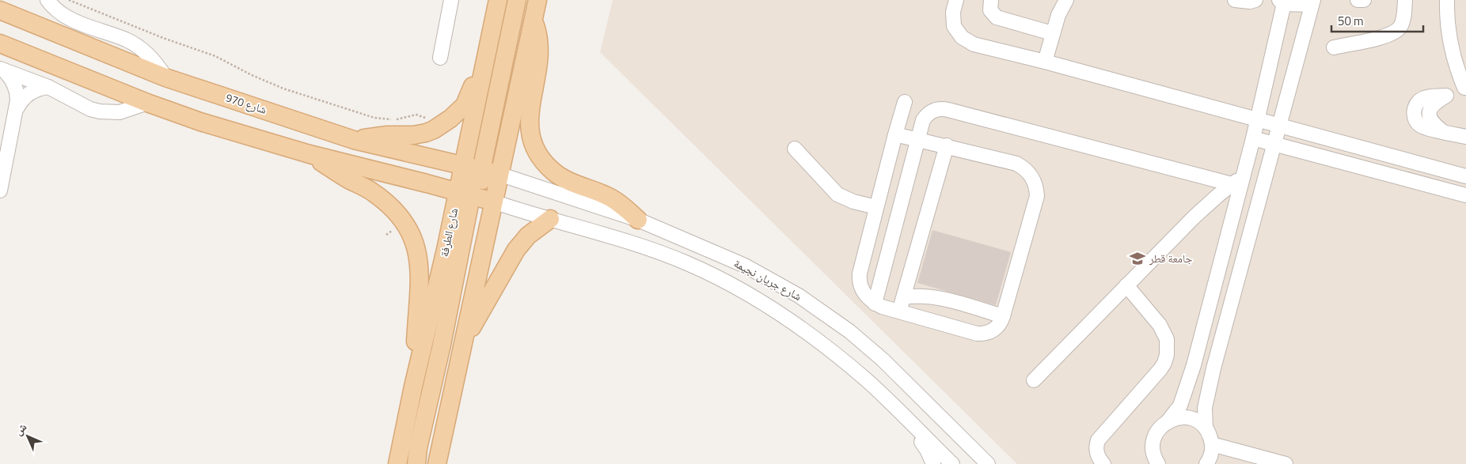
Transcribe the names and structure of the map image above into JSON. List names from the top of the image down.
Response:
{
  "streets": {
    "main road": ["شارع 970", "شارع الطرفة"],
    "street": ["شارع جريان نجيمة"]
  },
  "crossings": [
    ["شارع 970", "شارع جريان نجيمة"]
  ],
  "places": {
    "school or university": ["جامعة قطر"]
  },
  "scale_bar": "50 m",
  "north": "top left"
}
